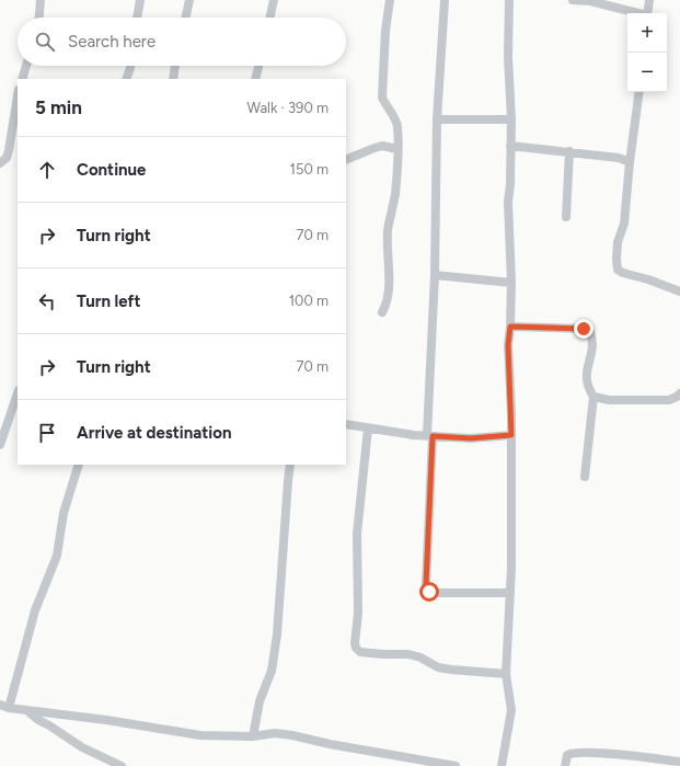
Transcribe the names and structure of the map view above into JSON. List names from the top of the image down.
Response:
{
  "page": {
    "map_buttons": ["+", "−"],
    "search": "Search here",
    "heading": ["5 min", "Walk · 390 m"],
    "list": [
      ["Continue", "150 m"],
      ["Turn right", "70 m"],
      ["Turn left", "100 m"],
      ["Turn right", "70 m"],
      "Arrive at destination"
    ]
  }
}
